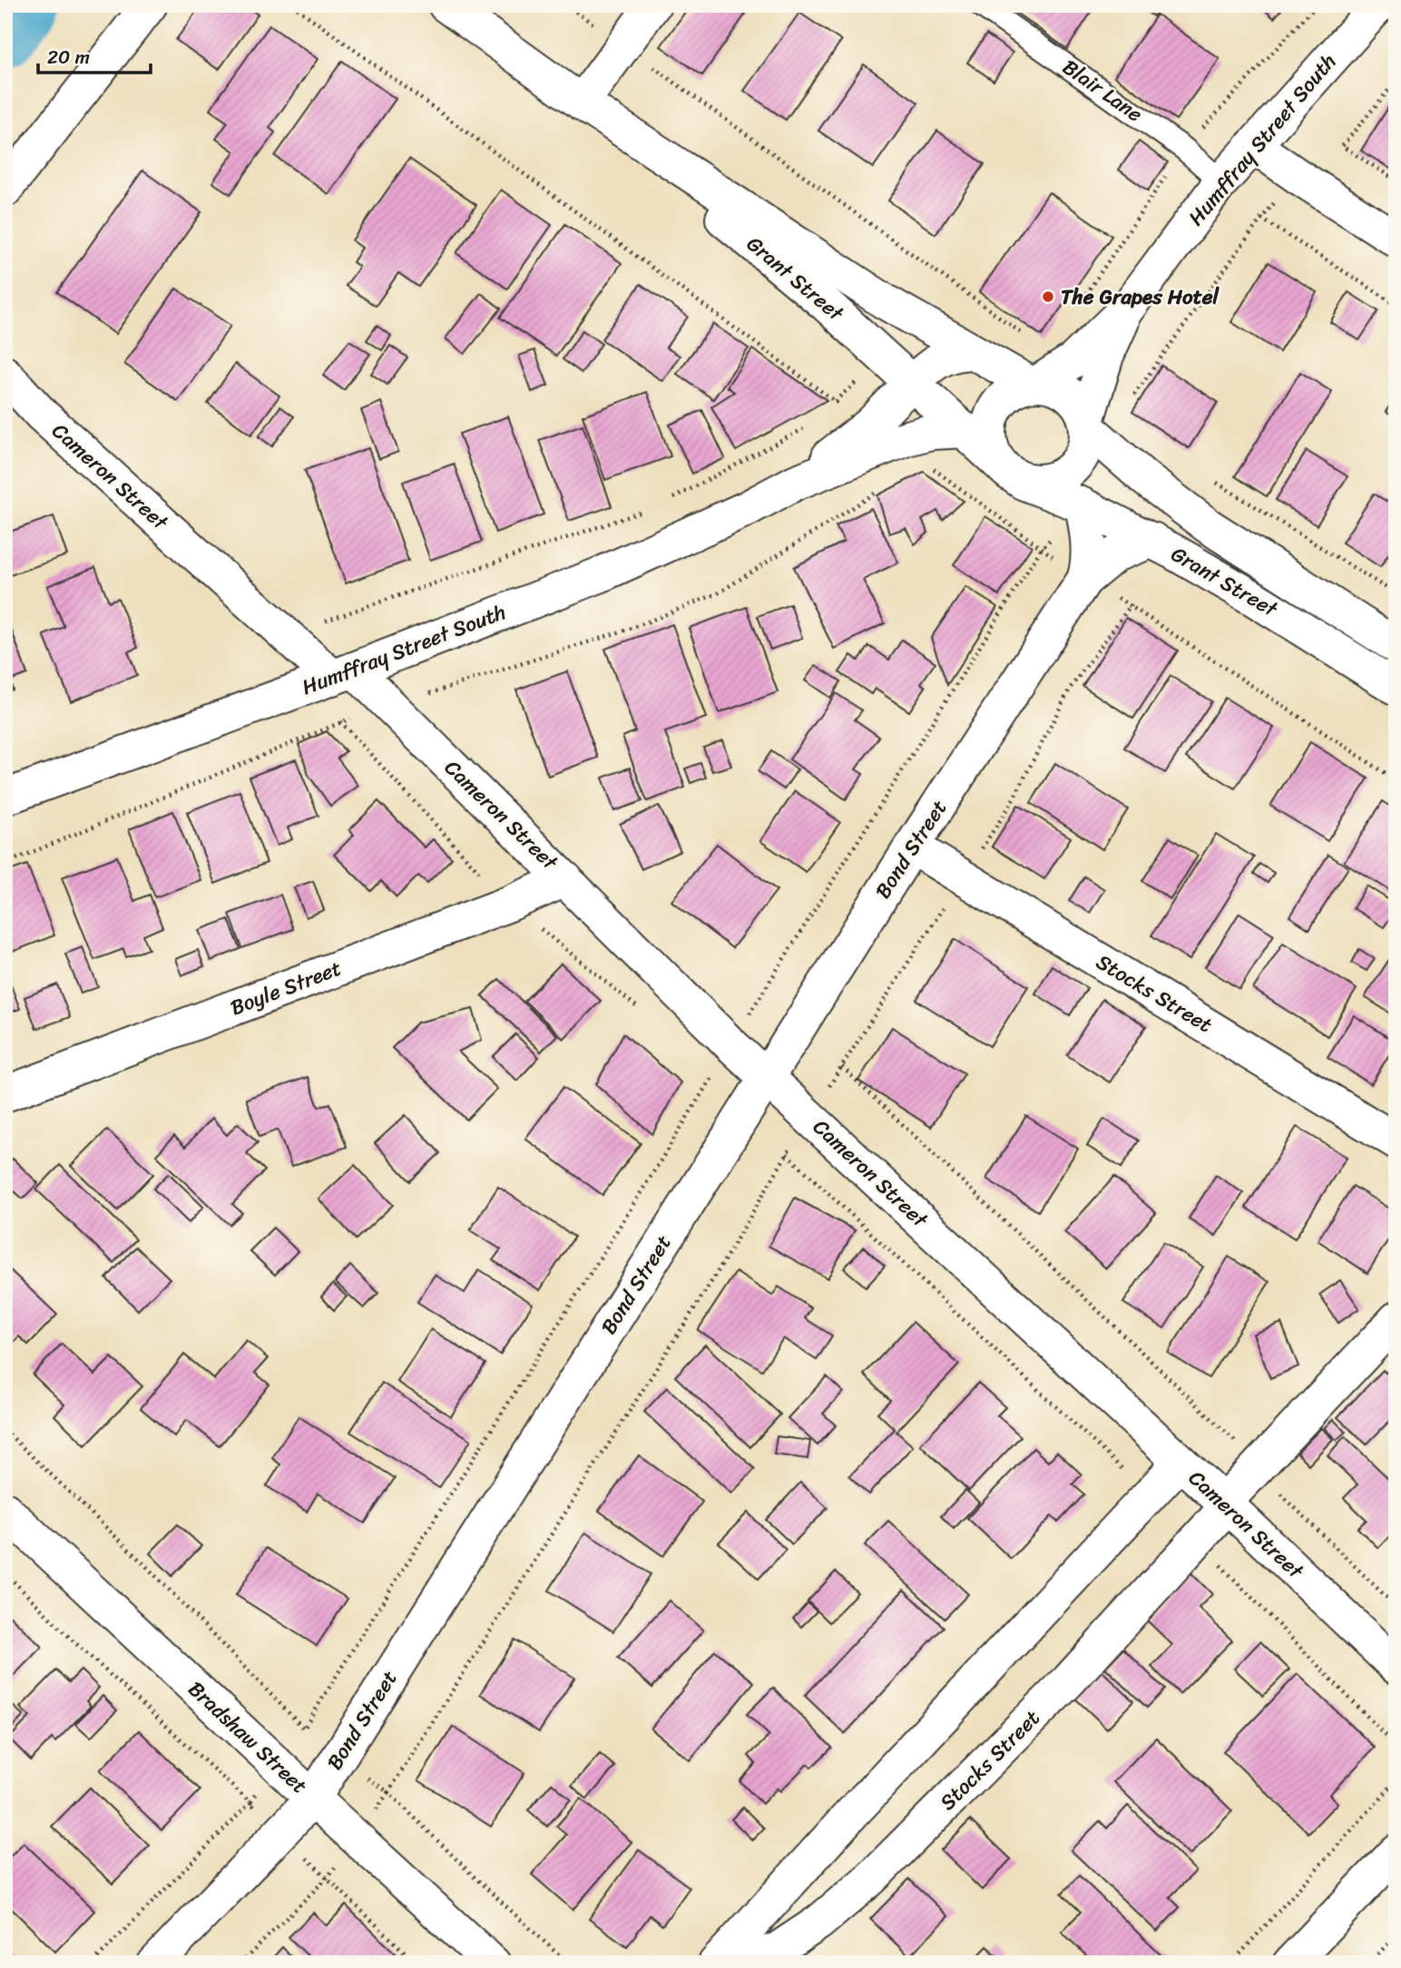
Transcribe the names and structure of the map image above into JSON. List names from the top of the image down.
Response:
{
  "streets": {
    "street": [
      "Humffray Street South",
      "Grant Street",
      "Cameron Street",
      "Bond Street",
      "Boyle Street",
      "Stocks Street",
      "Bradshaw Street"
    ],
    "lane": ["Blair Lane"]
  },
  "crossings": [
    ["Blair Lane", "Humffray Street South"],
    ["Humffray Street South", "Grant Street"],
    ["Humffray Street South", "Cameron Street"],
    ["Grant Street", "Bond Street"],
    ["Cameron Street", "Bond Street"],
    ["Cameron Street", "Boyle Street"],
    ["Cameron Street", "Stocks Street"],
    ["Bond Street", "Stocks Street"],
    ["Bond Street", "Bradshaw Street"]
  ],
  "places": ["The Grapes Hotel"],
  "scale_bar": "20 m"
}
